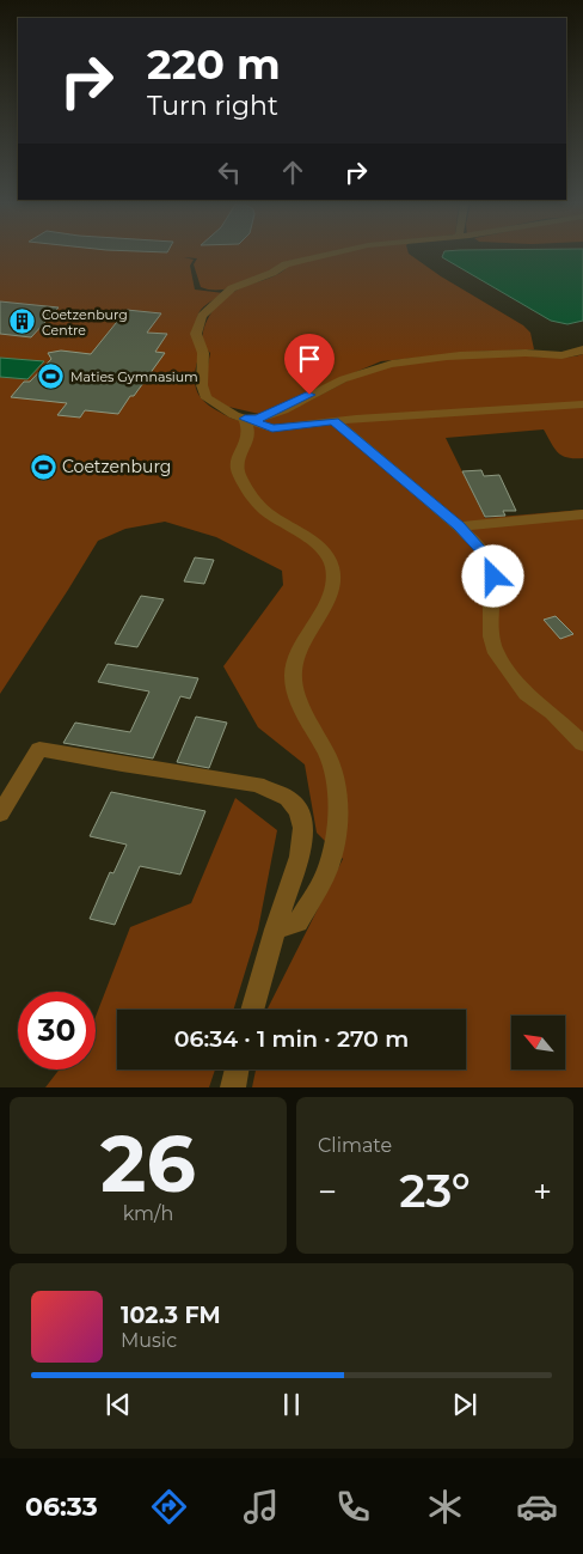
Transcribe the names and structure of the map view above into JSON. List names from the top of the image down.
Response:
{
  "places": {
    "building": ["Coetzenburg Centre"],
    "sports": ["Maties Gymnasium", "Coetzenburg"]
  },
  "north": "top left",
  "page": {
    "turn": ["220 m", "Turn right"],
    "limit": "30",
    "trip": "06:34 · 1 min · 270 m",
    "tile": [
      ["26", "km/h"],
      "Climate"
    ],
    "heat": ["−", "23°", "+"],
    "song": ["102.3 FM", "Music"],
    "tabs": "06:33"
  }
}
